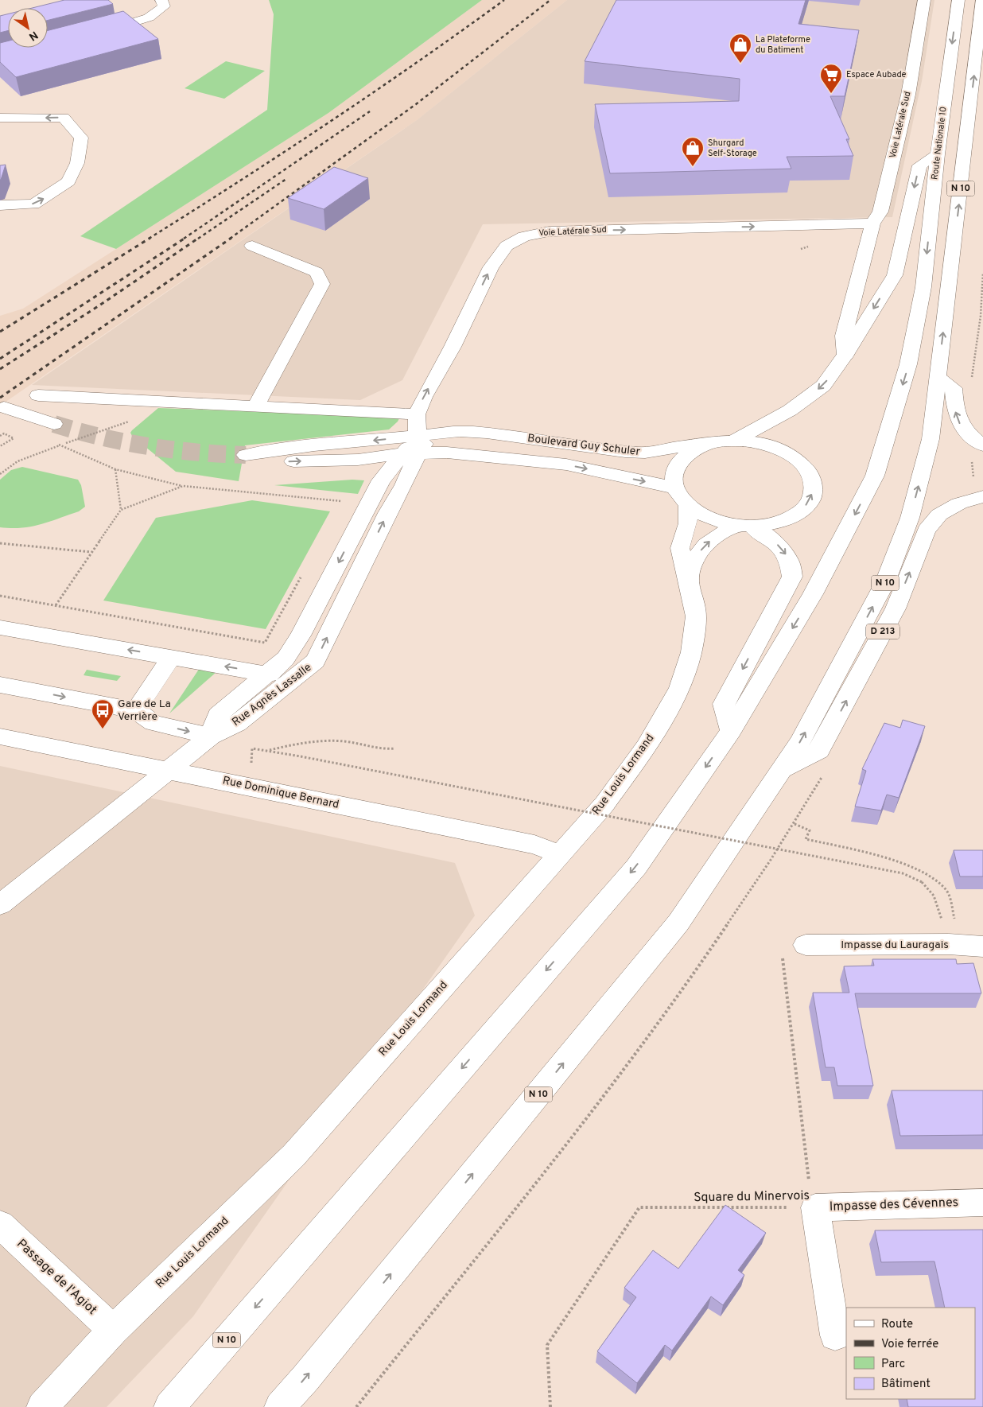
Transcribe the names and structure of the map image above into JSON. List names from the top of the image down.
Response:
{
  "streets": {
    "street": [
      "Voie Latérale Sud",
      "Route Nationale 10",
      "N 10",
      "Boulevard Guy Schuler",
      "D 213",
      "Rue Agnès Lassalle",
      "Rue Louis Lormand",
      "Rue Dominique Bernard",
      "Impasse du Lauragais",
      "Impasse des Cévennes",
      "Passage de l'Agiot"
    ],
    "path": ["Square du Minervois"]
  },
  "crossings": [
    ["Voie Latérale Sud", "Boulevard Guy Schuler"],
    ["Voie Latérale Sud", "Rue Agnès Lassalle"],
    ["Route Nationale 10", "N 10"],
    ["N 10", "D 213"],
    ["Boulevard Guy Schuler", "Rue Agnès Lassalle"],
    ["Boulevard Guy Schuler", "Rue Louis Lormand"],
    ["Rue Agnès Lassalle", "Rue Dominique Bernard"],
    ["Rue Louis Lormand", "Rue Dominique Bernard"],
    ["Rue Louis Lormand", "Passage de l'Agiot"],
    ["Impasse du Lauragais", "Square du Minervois"],
    ["Square du Minervois", "Impasse des Cévennes"]
  ],
  "one_way": ["Voie Latérale Sud"],
  "places": {
    "shop": ["La Plateforme du Batiment", "Shurgard Self-Storage"],
    "supermarket": ["Espace Aubade"],
    "bus stop": ["Gare de La Verrière"]
  },
  "legend": [
    "Route",
    "Voie ferrée",
    "Parc",
    "Bâtiment"
  ],
  "north": "bottom right"
}
